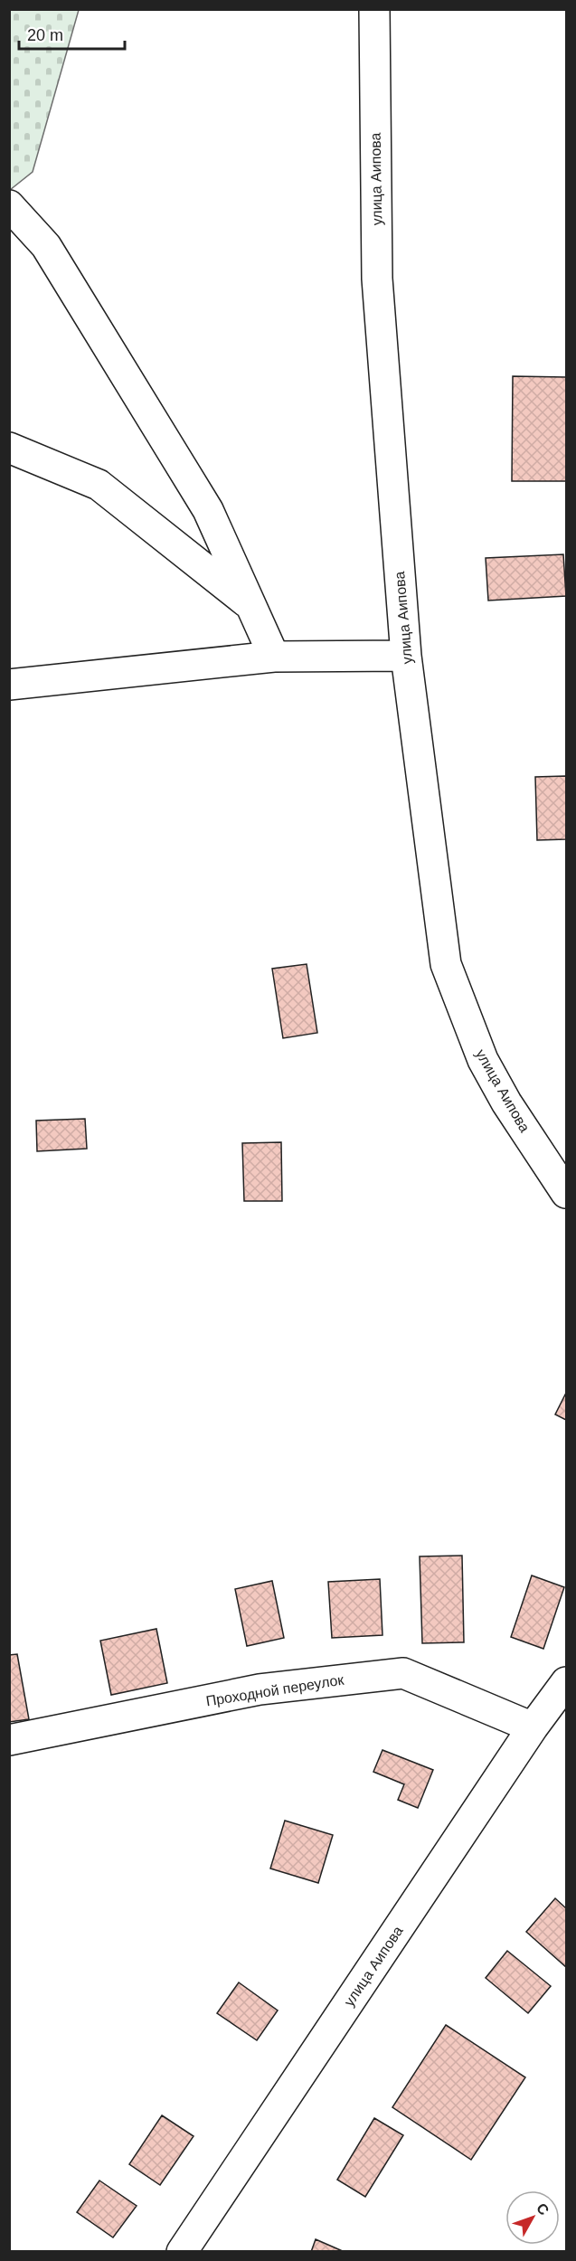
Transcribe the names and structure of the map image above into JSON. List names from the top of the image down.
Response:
{
  "streets": {
    "street": ["улица Аипова", "Проходной переулок"]
  },
  "crossings": [
    ["улица Аипова", "Проходной переулок"]
  ],
  "scale_bar": "20 m",
  "north": "top right"
}
